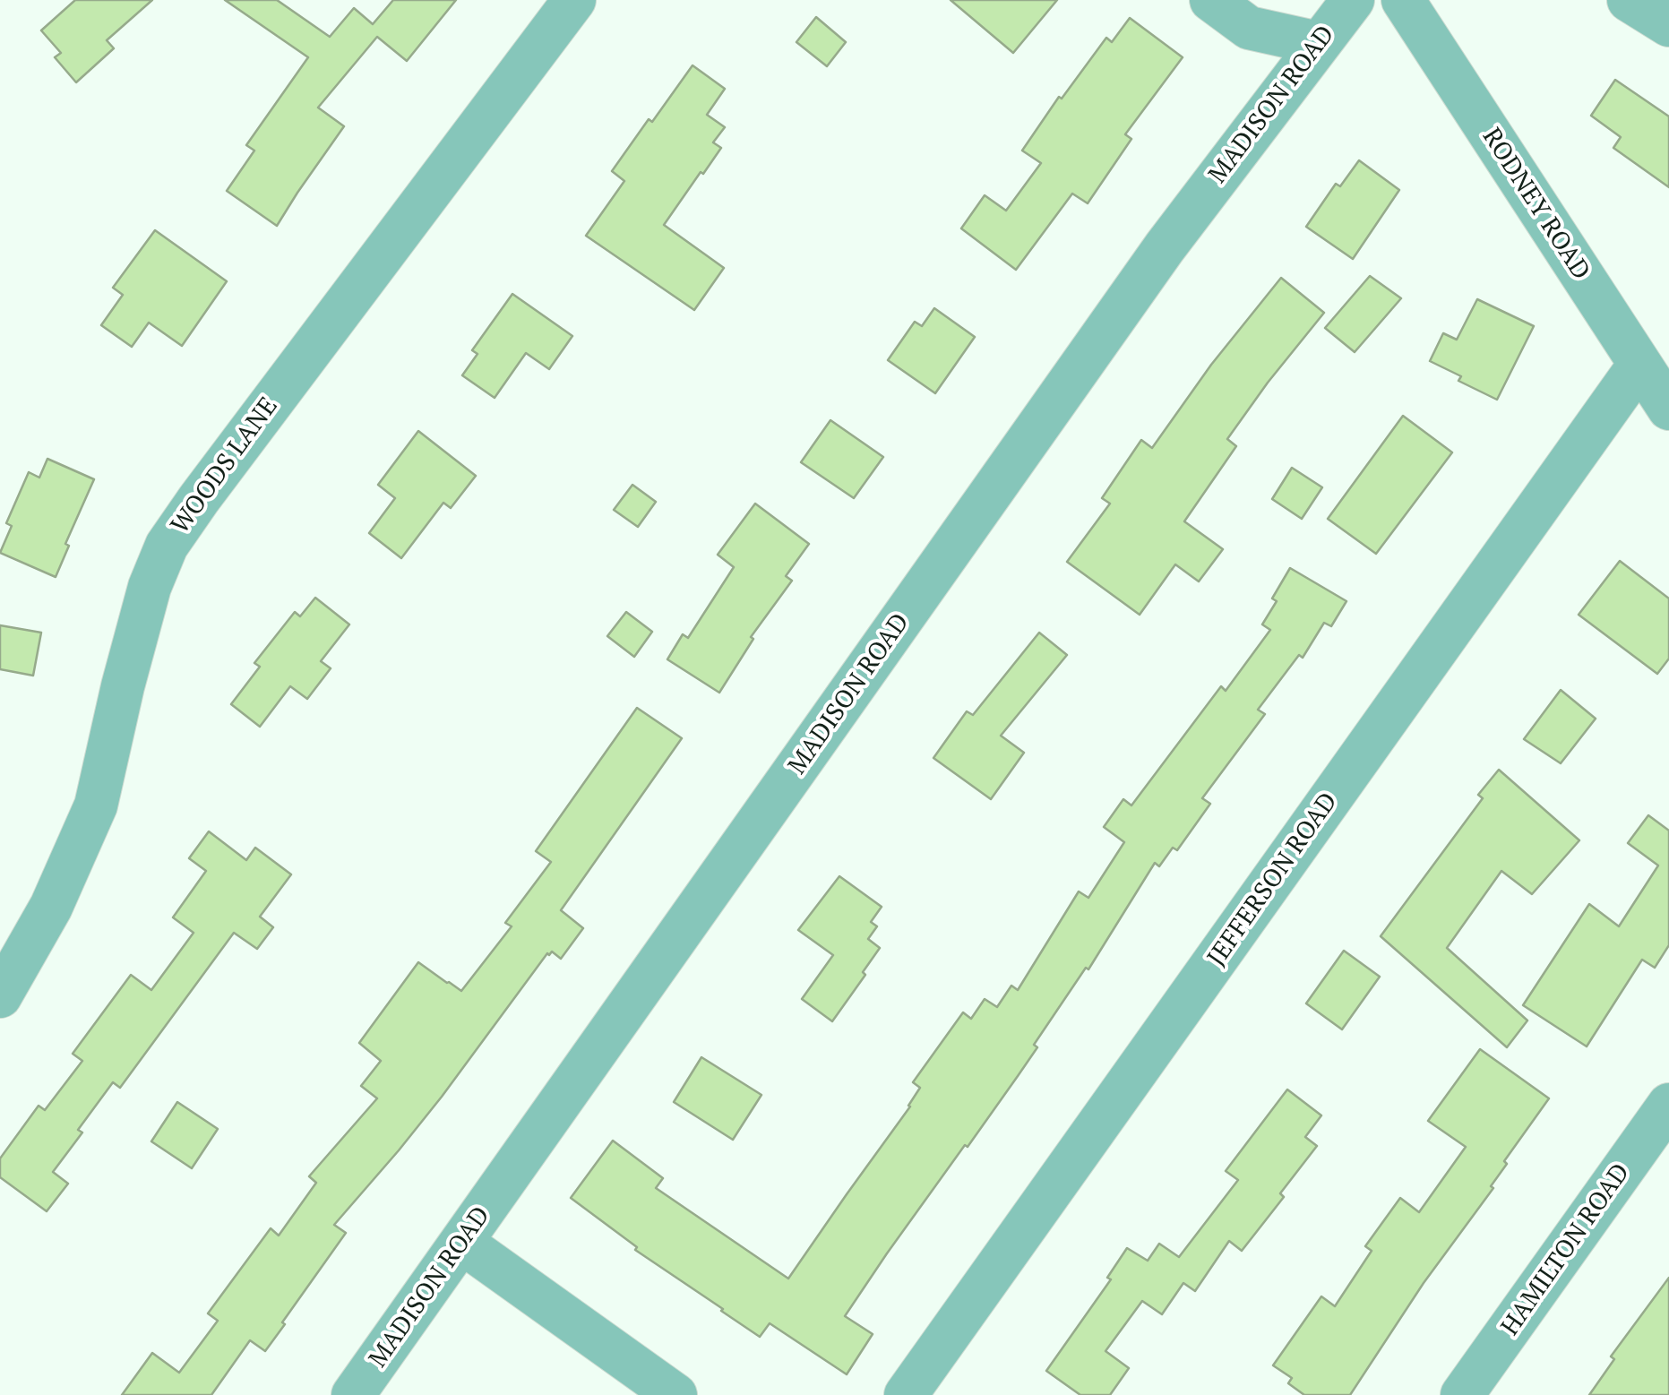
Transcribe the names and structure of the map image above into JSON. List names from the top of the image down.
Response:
{
  "streets": {
    "street": [
      "MADISON ROAD",
      "RODNEY ROAD",
      "WOODS LANE",
      "JEFFERSON ROAD",
      "HAMILTON ROAD"
    ]
  },
  "crossings": [
    ["RODNEY ROAD", "JEFFERSON ROAD"]
  ]
}
